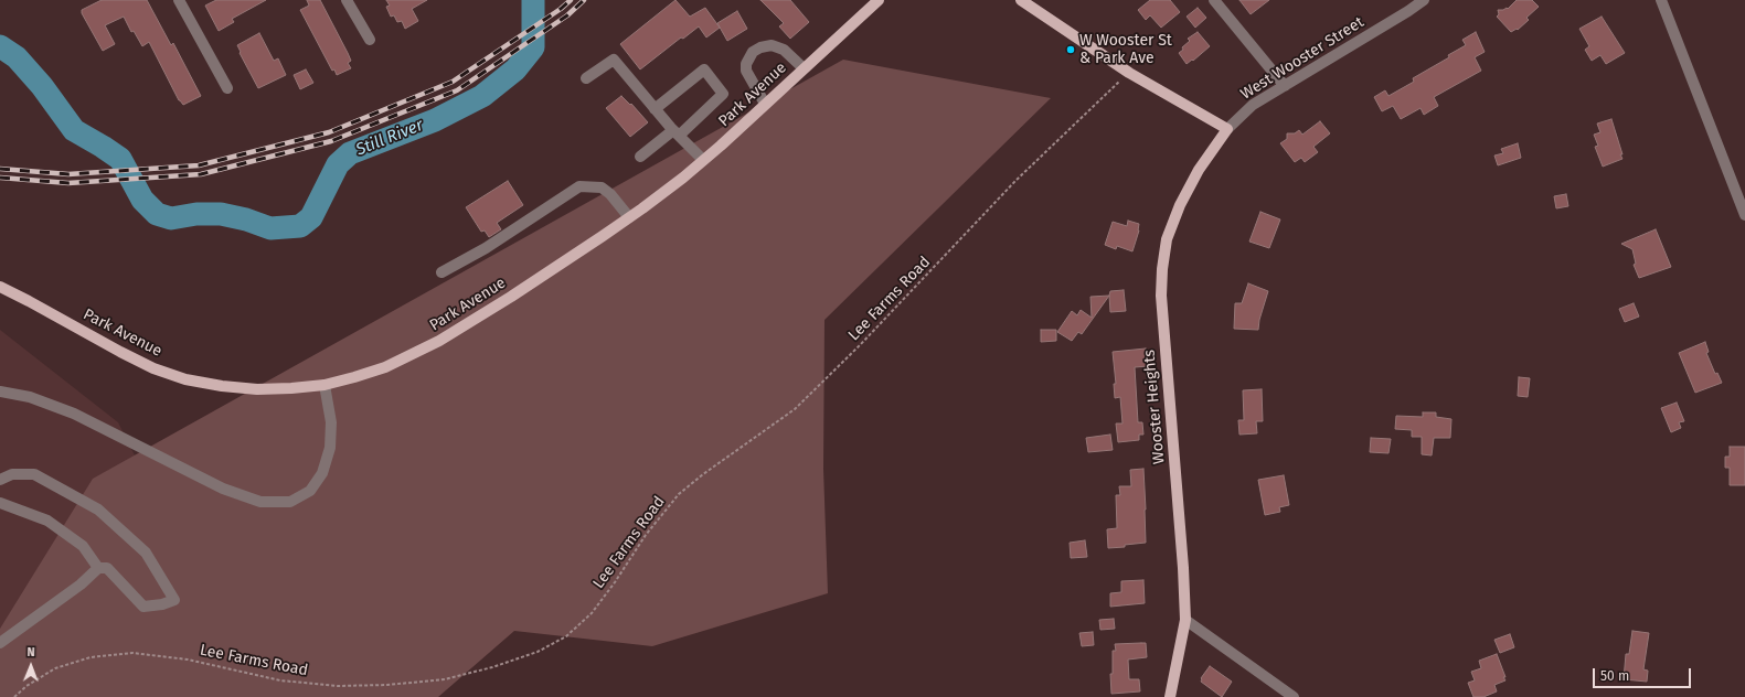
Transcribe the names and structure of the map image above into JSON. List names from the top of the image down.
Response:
{
  "streets": {
    "main road": ["Park Avenue", "Wooster Heights"],
    "street": ["West Wooster Street"],
    "path": ["Lee Farms Road"]
  },
  "crossings": [
    ["West Wooster Street", "Wooster Heights"]
  ],
  "water": ["Still River"],
  "places": ["W Wooster St & Park Ave"],
  "scale_bar": "50 m",
  "north": "top"
}
